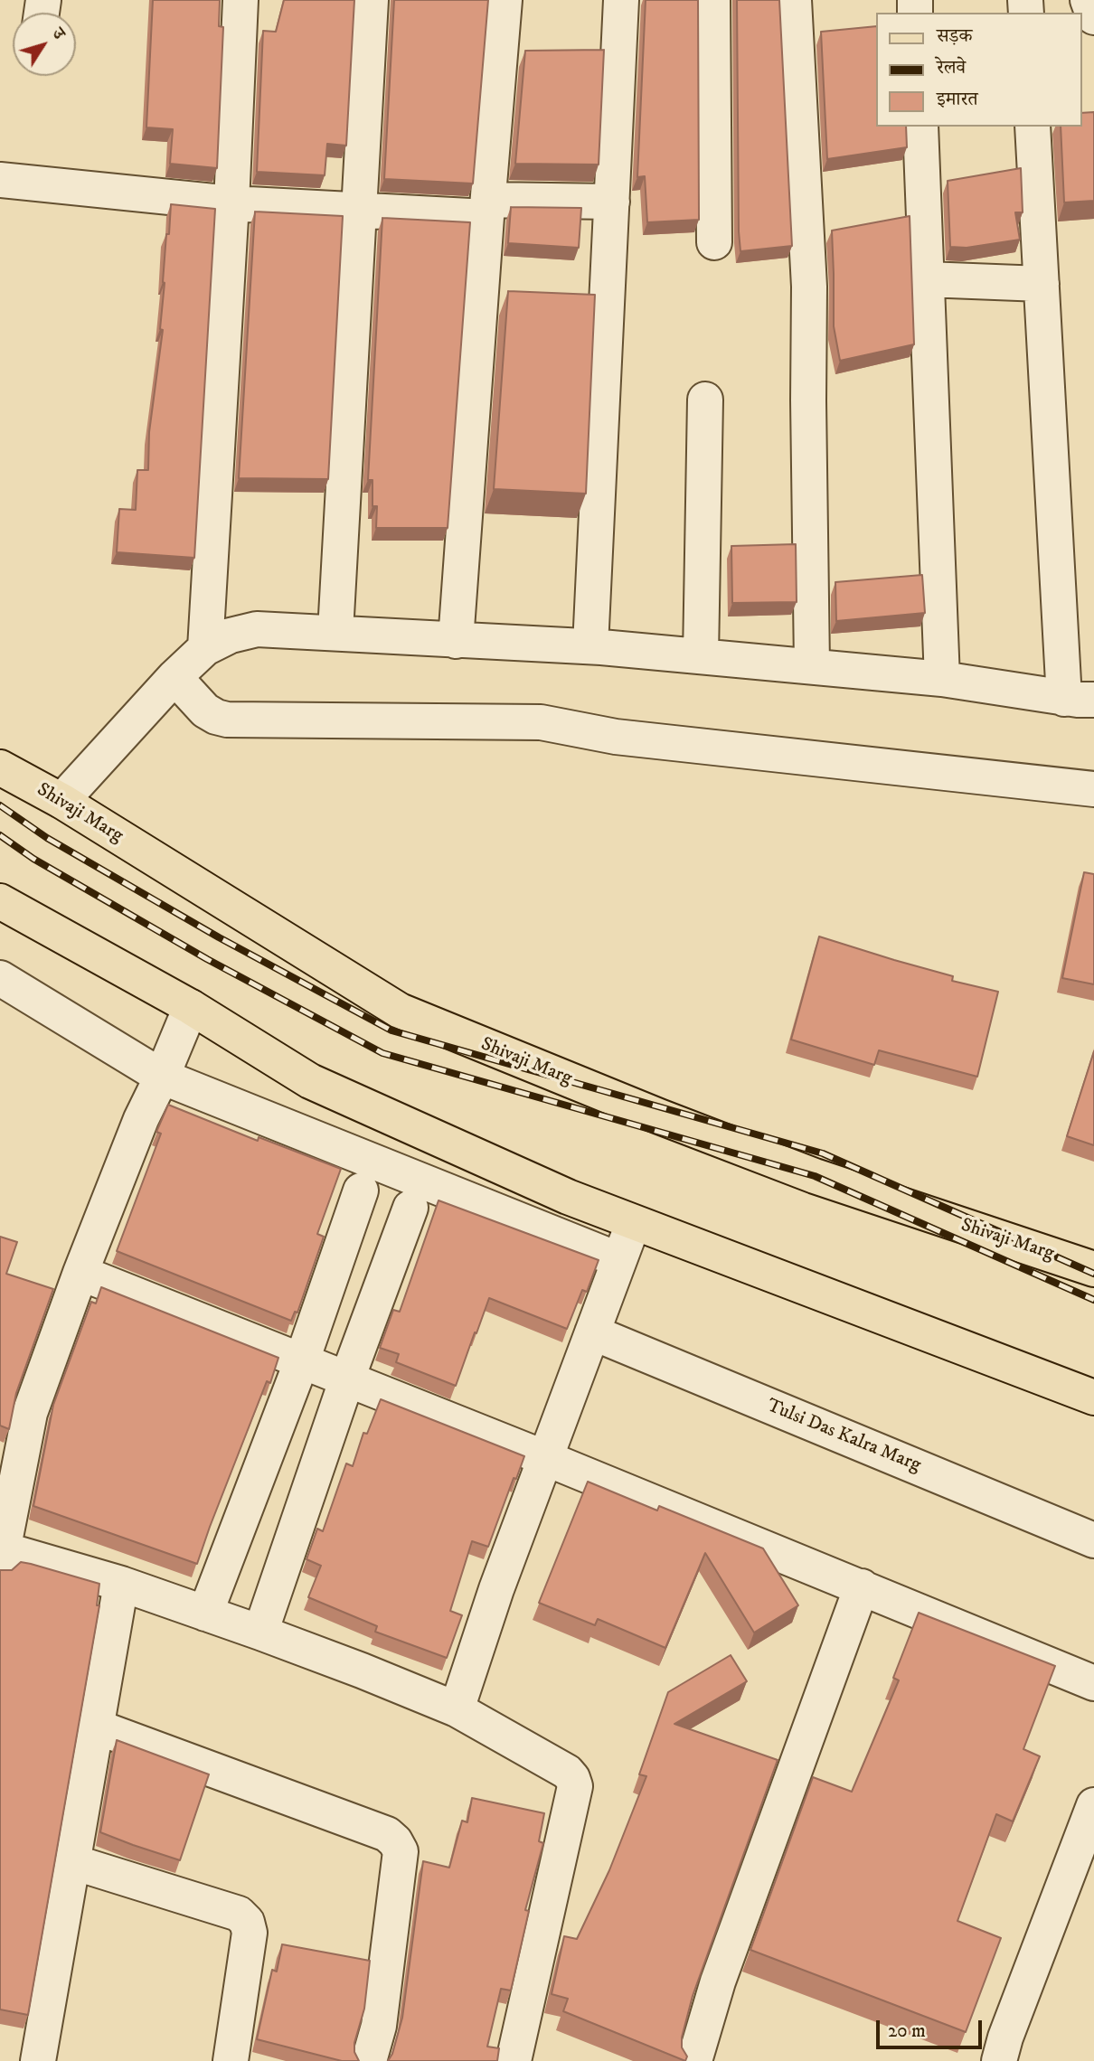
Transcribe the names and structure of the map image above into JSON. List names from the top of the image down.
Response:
{
  "streets": {
    "main road": ["Shivaji Marg"],
    "street": ["Tulsi Das Kalra Marg"]
  },
  "legend": ["सड़क", "रेलवे", "इमारत"],
  "scale_bar": "20 m",
  "north": "top right"
}
